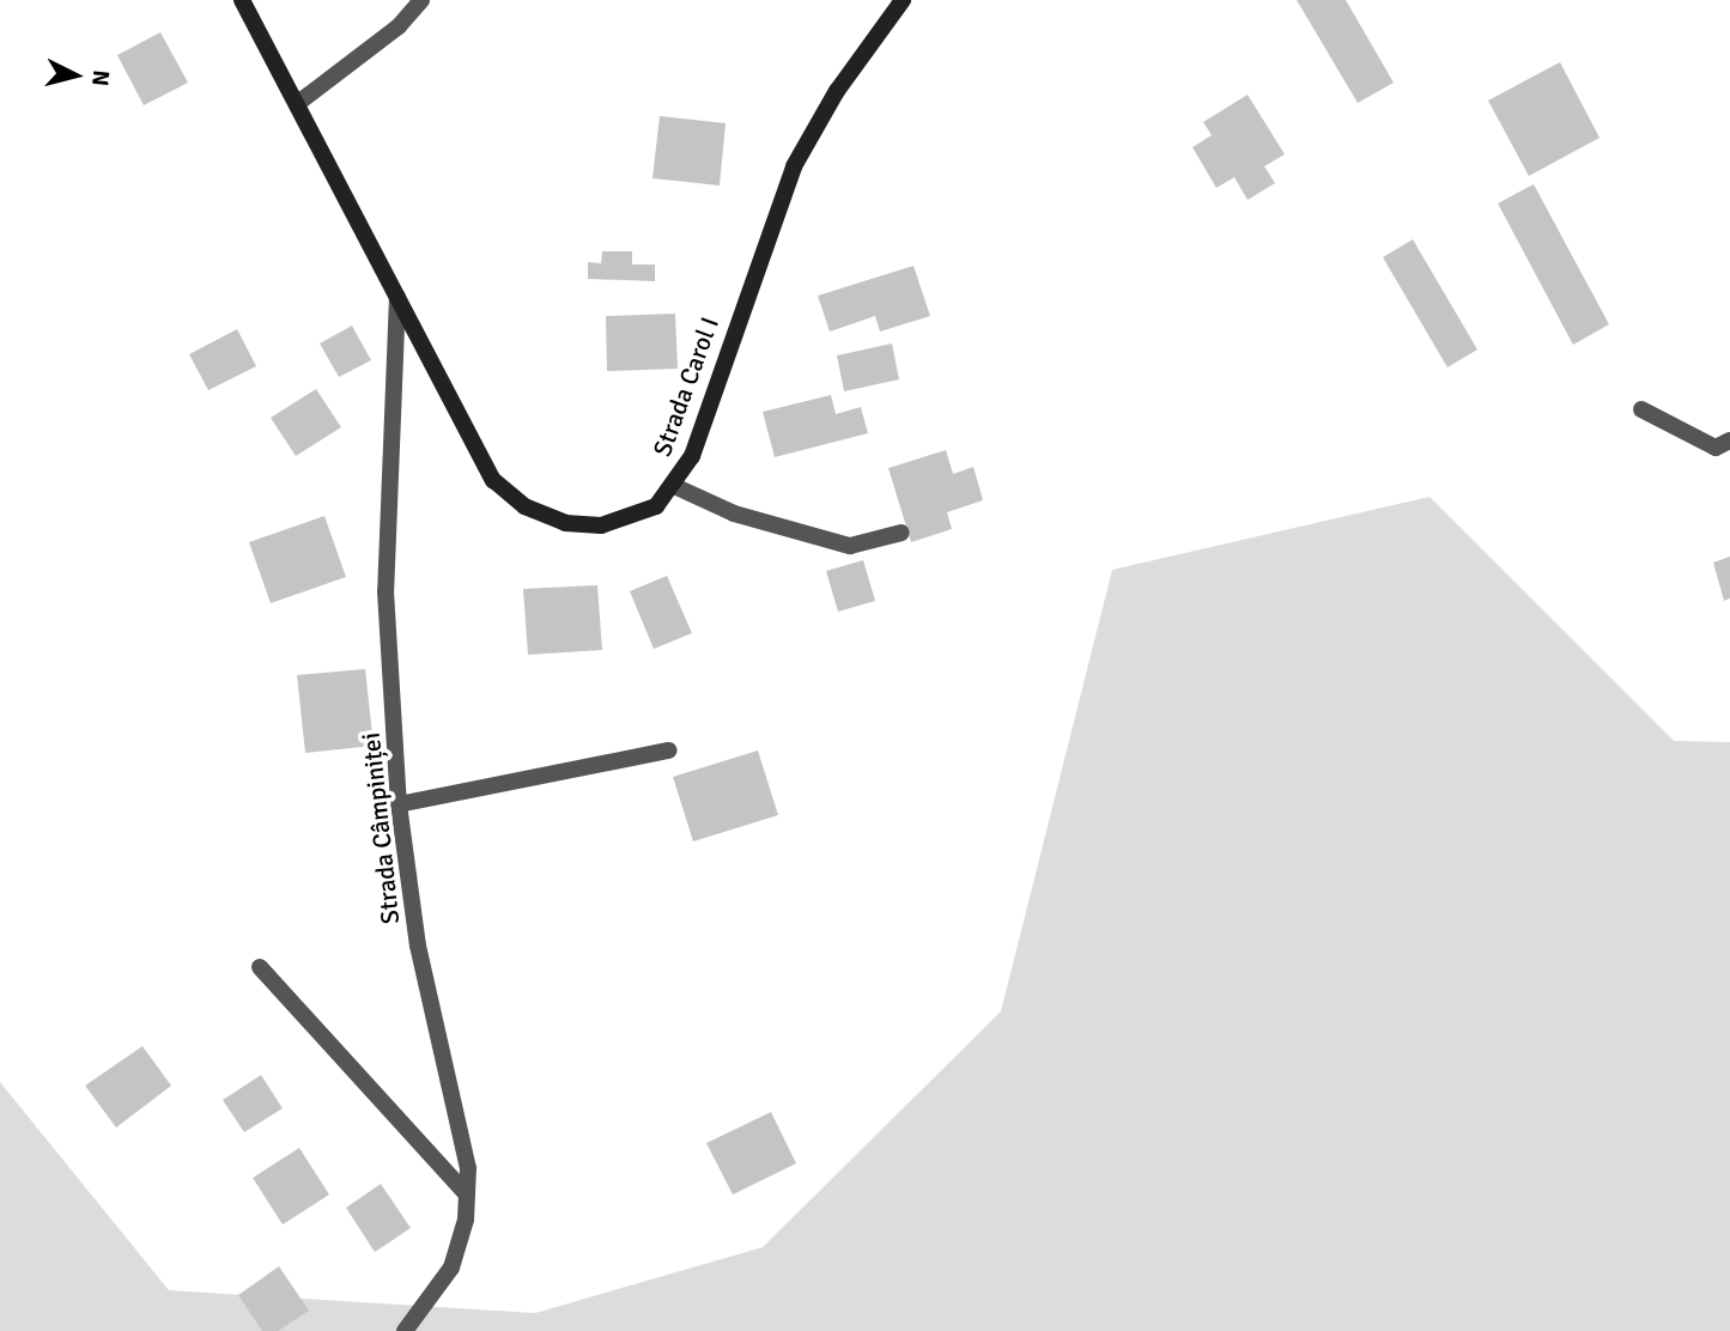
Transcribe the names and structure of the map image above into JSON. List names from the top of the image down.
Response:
{
  "streets": {
    "main road": ["Strada Carol I"],
    "street": ["Strada Câmpiniței"]
  },
  "crossings": [
    ["Strada Carol I", "Strada Câmpiniței"]
  ],
  "north": "right"
}
